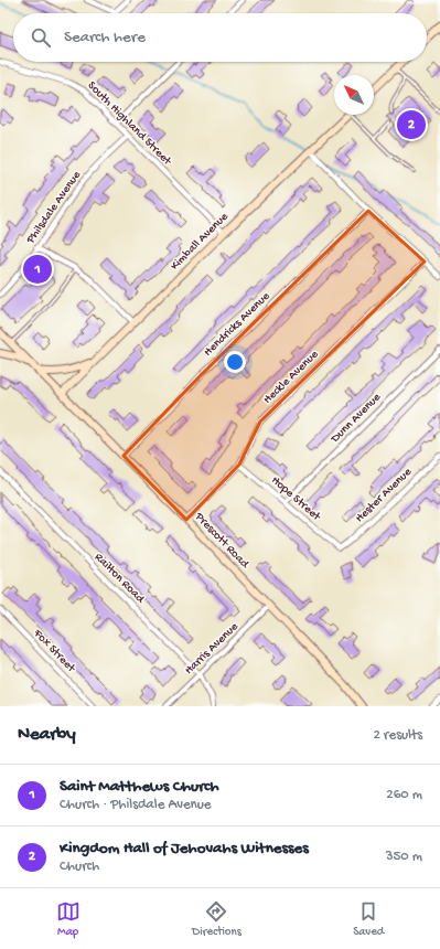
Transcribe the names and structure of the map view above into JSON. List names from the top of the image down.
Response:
{
  "streets": {
    "main road": ["Kimball Avenue", "Prescott Road"],
    "street": [
      "South Highland Street",
      "Philsdale Avenue",
      "Hendricks Avenue",
      "Heckle Avenue",
      "Dunn Avenue",
      "Hester Avenue",
      "Hope Street",
      "Railton Road",
      "Harris Avenue",
      "Fox Street"
    ]
  },
  "crossings": [
    ["South Highland Street", "Philsdale Avenue"],
    ["South Highland Street", "Kimball Avenue"],
    ["Kimball Avenue", "Prescott Road"],
    ["Hendricks Avenue", "Prescott Road"],
    ["Heckle Avenue", "Hope Street"],
    ["Heckle Avenue", "Prescott Road"],
    ["Dunn Avenue", "Hope Street"],
    ["Hester Avenue", "Hope Street"],
    ["Prescott Road", "Harris Avenue"],
    ["Railton Road", "Harris Avenue"]
  ],
  "north": "top left",
  "page": {
    "search": "Search here",
    "pins": ["2", "1"],
    "heading": ["Nearby", "2 results"],
    "list": [
      {
        "mark": "1",
        "name": "Saint Matthews Church",
        "note": "Church · Philsdale Avenue",
        "value": "260 m"
      },
      {
        "mark": "2",
        "name": "Kingdom Hall of Jehovahs Witnesses",
        "note": "Church",
        "value": "350 m"
      }
    ],
    "nav": ["Map", "Directions", "Saved"]
  }
}
